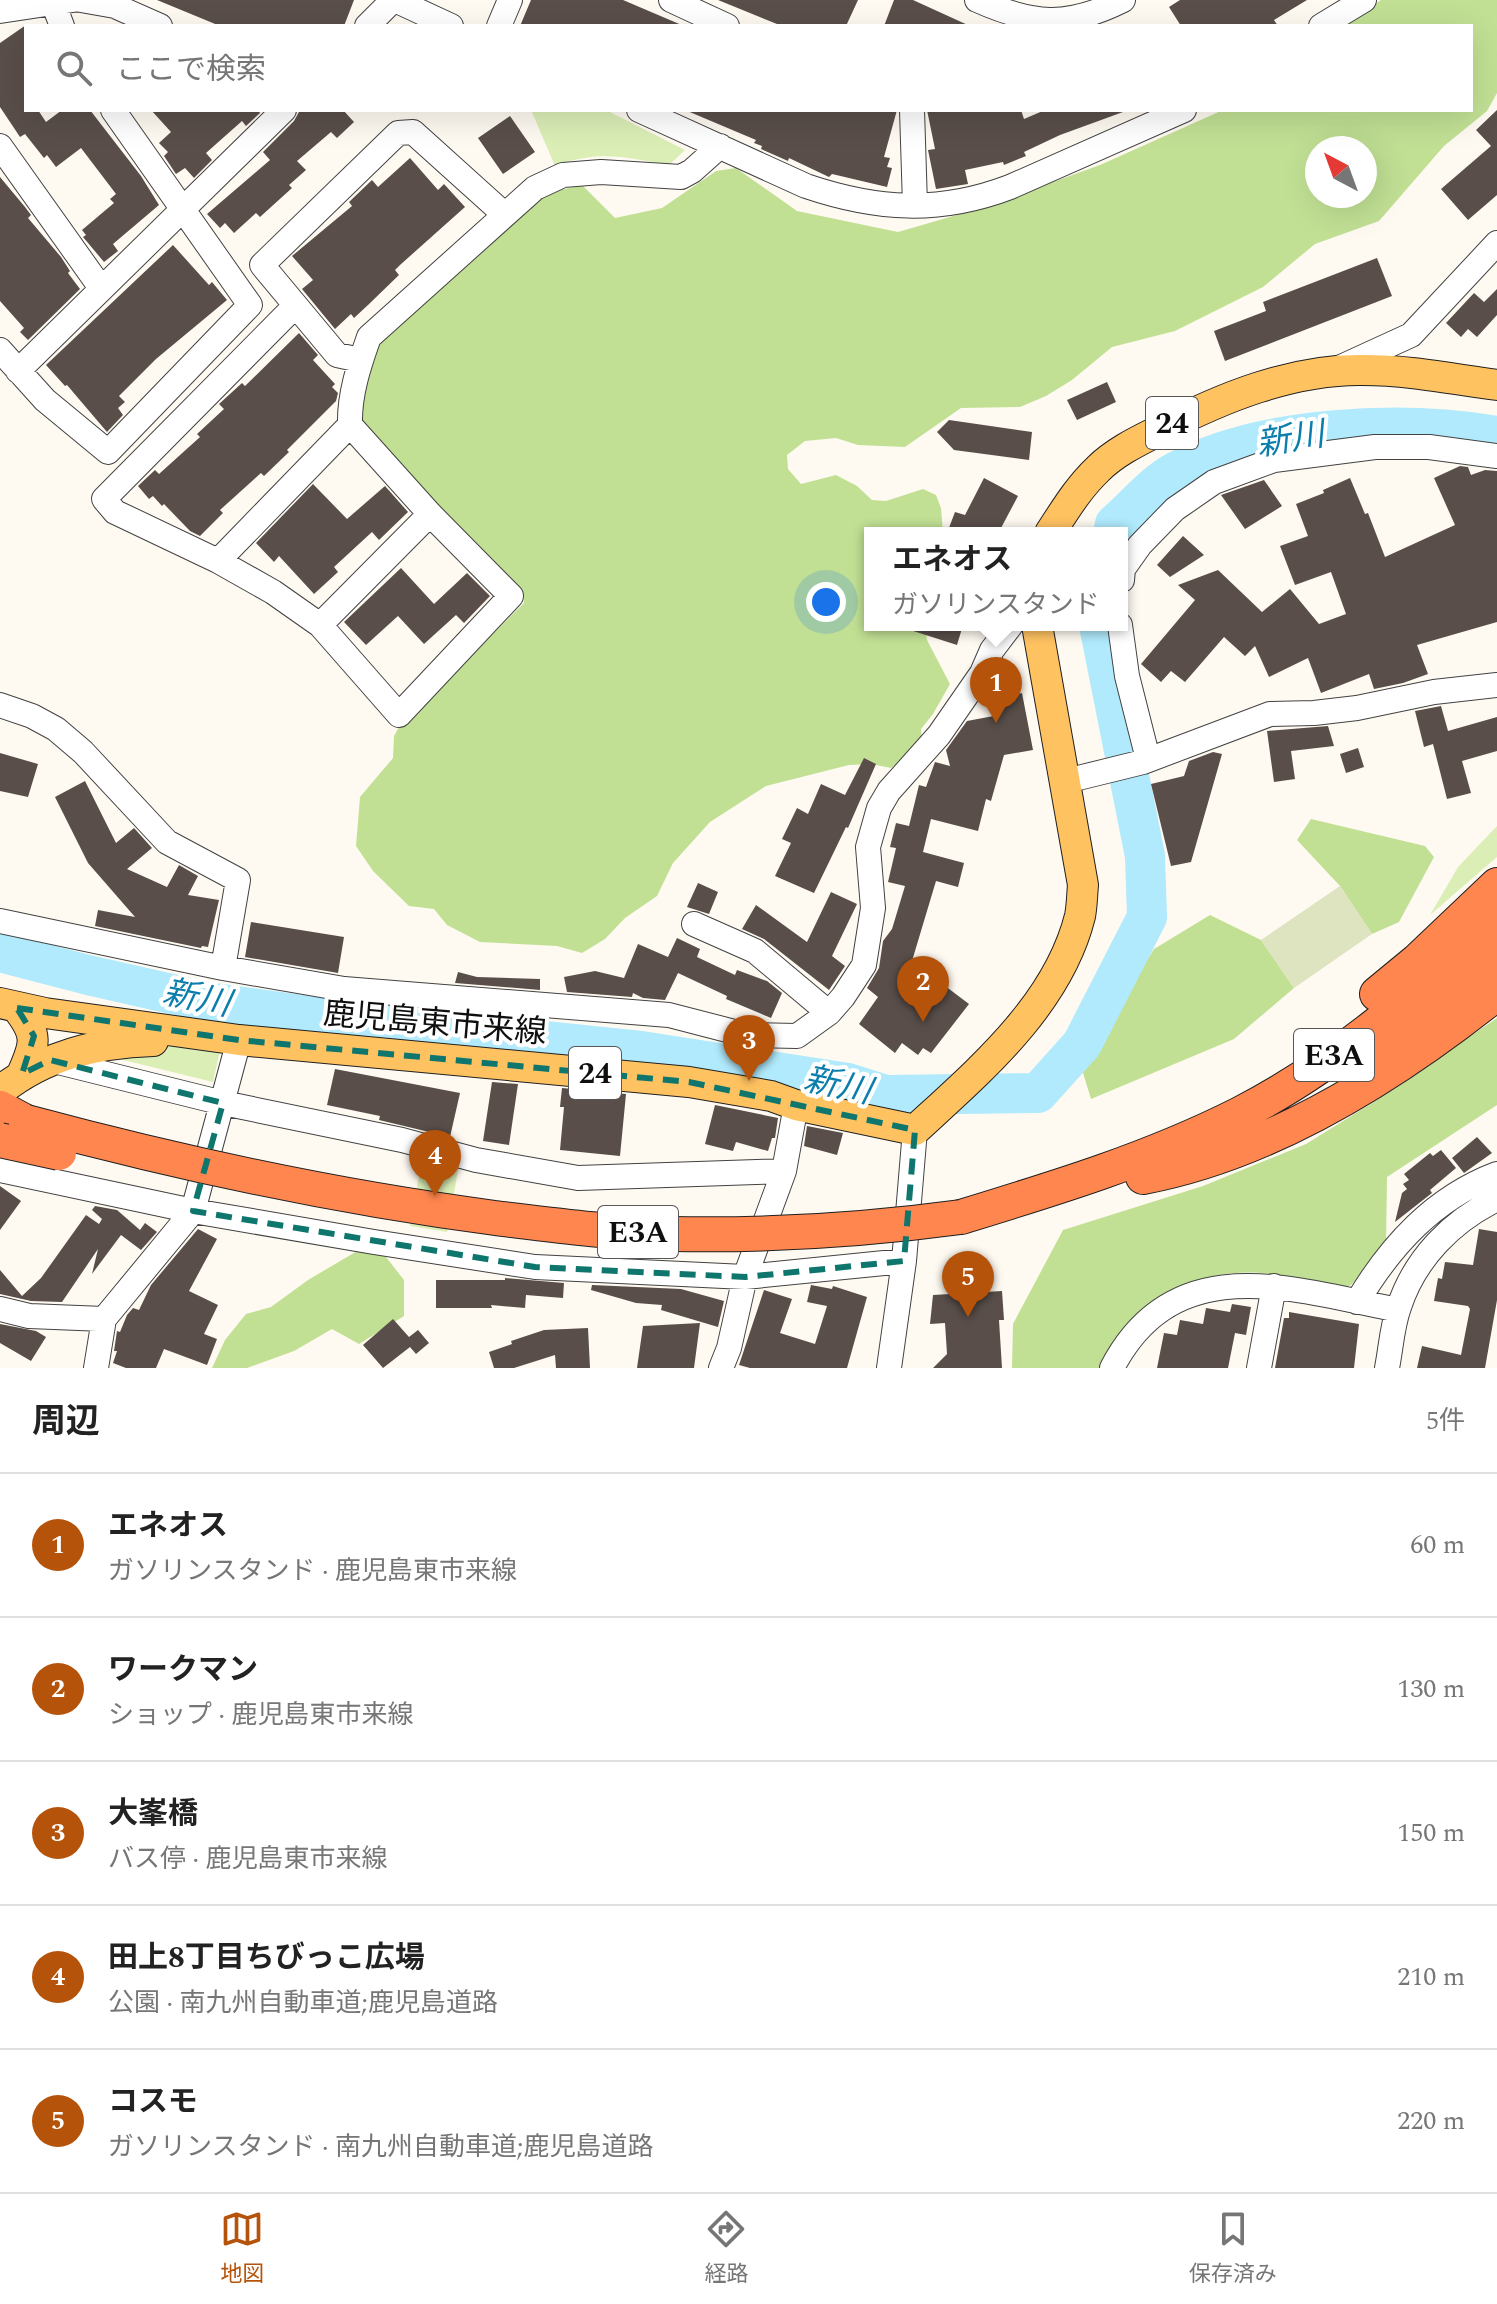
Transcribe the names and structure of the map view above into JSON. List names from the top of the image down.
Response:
{
  "streets": {
    "highway": ["E3A"],
    "main road": ["24", "鹿児島東市来線"]
  },
  "water": ["新川"],
  "north": "top left",
  "page": {
    "search": "ここで検索",
    "popup": ["エネオス", "ガソリンスタンド"],
    "pins": [
      "1",
      "2",
      "3",
      "4",
      "5"
    ],
    "heading": ["周辺", "5件"],
    "list": [
      {
        "mark": "1",
        "name": "エネオス",
        "note": "ガソリンスタンド · 鹿児島東市来線",
        "value": "60 m"
      },
      {
        "mark": "2",
        "name": "ワークマン",
        "note": "ショップ · 鹿児島東市来線",
        "value": "130 m"
      },
      {
        "mark": "3",
        "name": "大峯橋",
        "note": "バス停 · 鹿児島東市来線",
        "value": "150 m"
      },
      {
        "mark": "4",
        "name": "田上8丁目ちびっこ広場",
        "note": "公園 · 南九州自動車道;鹿児島道路",
        "value": "210 m"
      },
      {
        "mark": "5",
        "name": "コスモ",
        "note": "ガソリンスタンド · 南九州自動車道;鹿児島道路",
        "value": "220 m"
      }
    ],
    "nav": ["地図", "経路", "保存済み"]
  }
}
